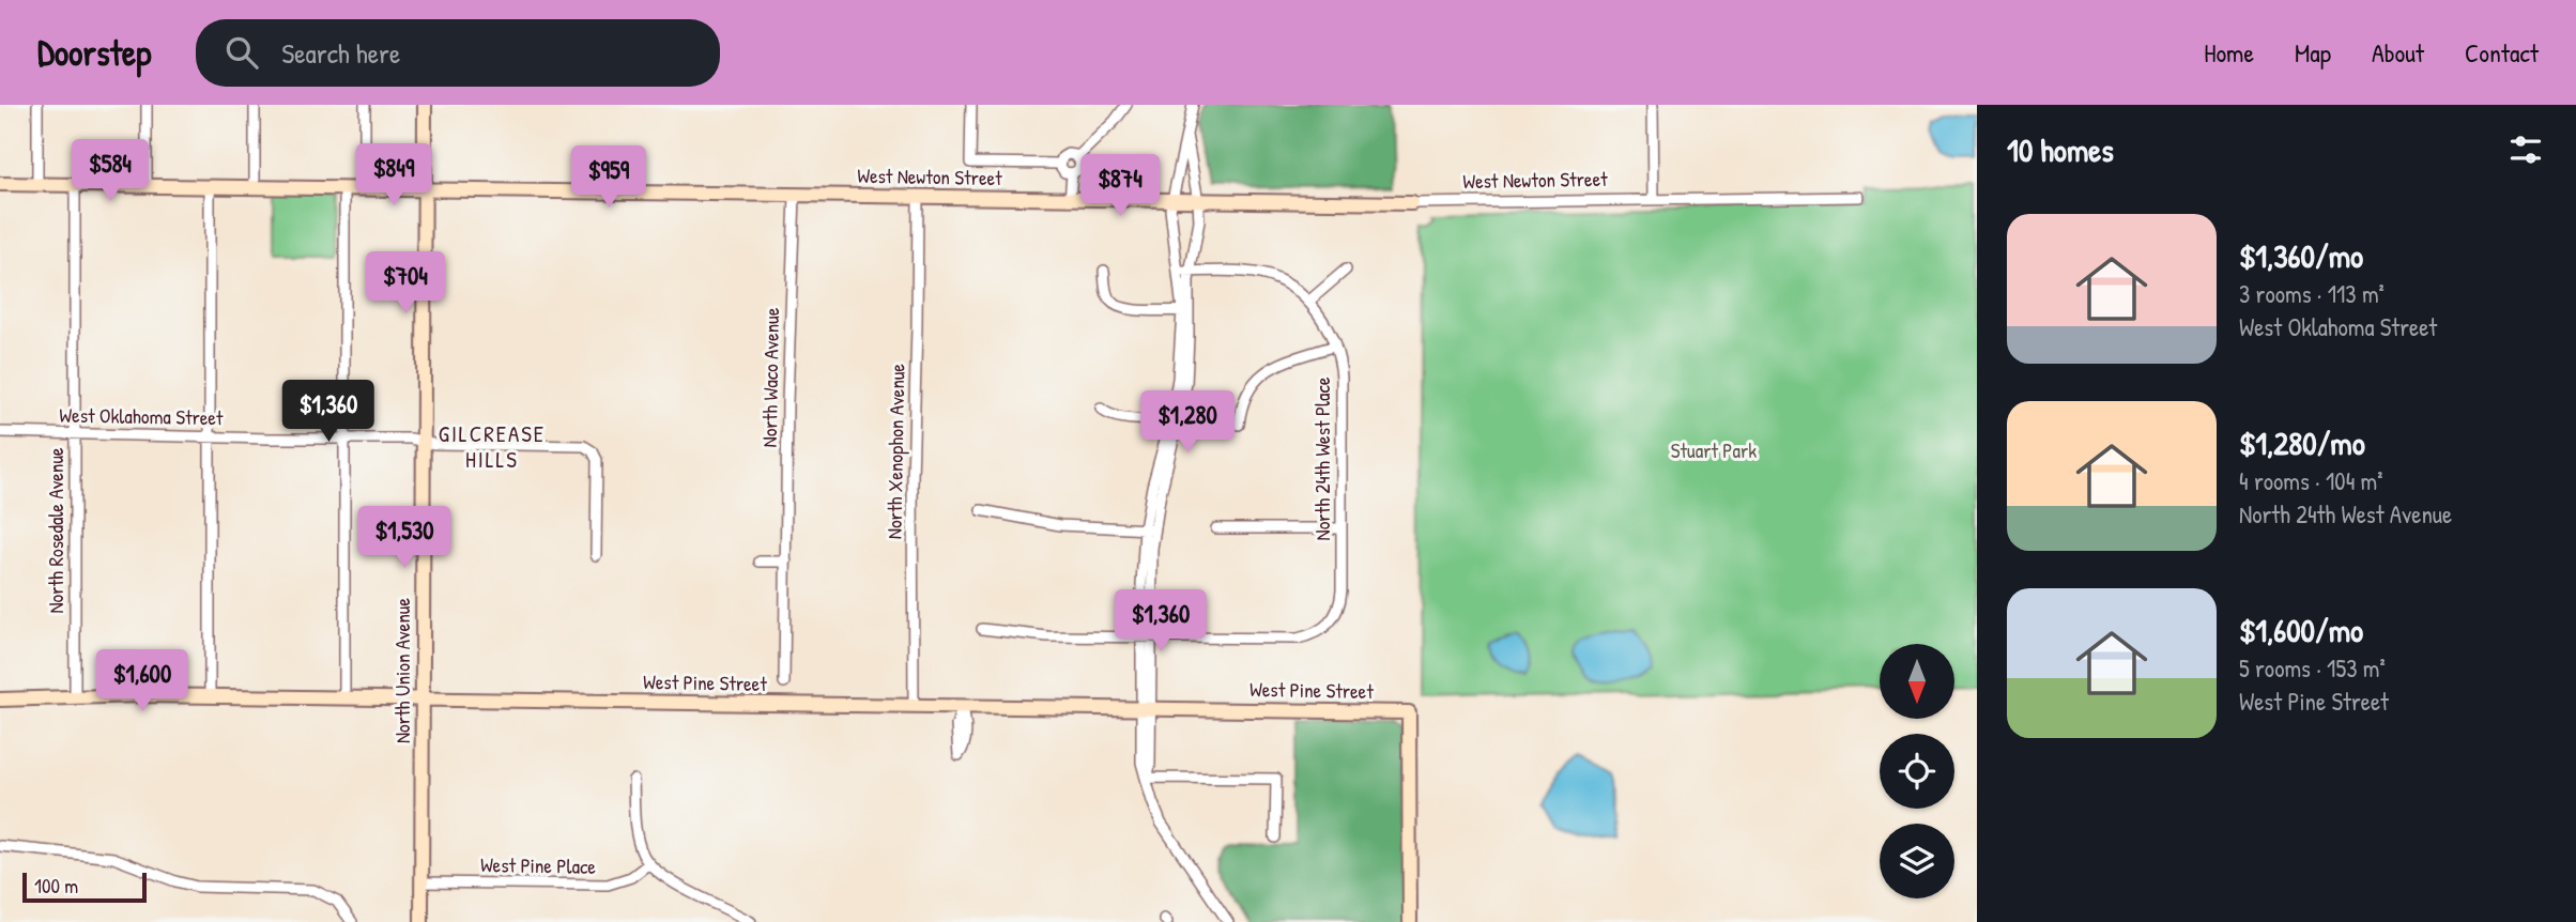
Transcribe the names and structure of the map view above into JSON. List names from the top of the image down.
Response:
{
  "streets": {
    "street": [
      "West Newton Street",
      "North Waco Avenue",
      "West Oklahoma Street",
      "North Xenophon Avenue",
      "North 24th West Place",
      "North Rosedale Avenue",
      "North Union Avenue",
      "West Pine Street",
      "West Pine Place"
    ]
  },
  "crossings": [
    ["West Newton Street", "North Waco Avenue"],
    ["West Newton Street", "North Xenophon Avenue"],
    ["West Newton Street", "North Rosedale Avenue"],
    ["West Newton Street", "North Union Avenue"],
    ["West Oklahoma Street", "North Rosedale Avenue"],
    ["West Oklahoma Street", "North Union Avenue"],
    ["North Xenophon Avenue", "West Pine Street"],
    ["North Rosedale Avenue", "West Pine Street"],
    ["North Union Avenue", "West Pine Street"],
    ["North Union Avenue", "West Pine Place"]
  ],
  "districts": ["GILCREASE HILLS"],
  "parks": ["Stuart Park"],
  "scale_bar": "100 m",
  "north": "bottom",
  "page": {
    "header": "Doorstep",
    "search": "Search here",
    "nav": [
      "Home",
      "Map",
      "About",
      "Contact"
    ],
    "heading": "10 homes",
    "price": [
      "$584",
      "$849",
      "$959",
      "$874",
      "$704",
      "$1,360",
      "$1,280",
      "$1,530",
      "$1,360",
      "$1,600"
    ],
    "list": [
      {
        "name": "$1,360/mo",
        "note": "3 rooms · 113 m² · West Oklahoma Street"
      },
      {
        "name": "$1,280/mo",
        "note": "4 rooms · 104 m² · North 24th West Avenue"
      },
      {
        "name": "$1,600/mo",
        "note": "5 rooms · 153 m² · West Pine Street"
      }
    ],
    "scale": "100 m"
  }
}
